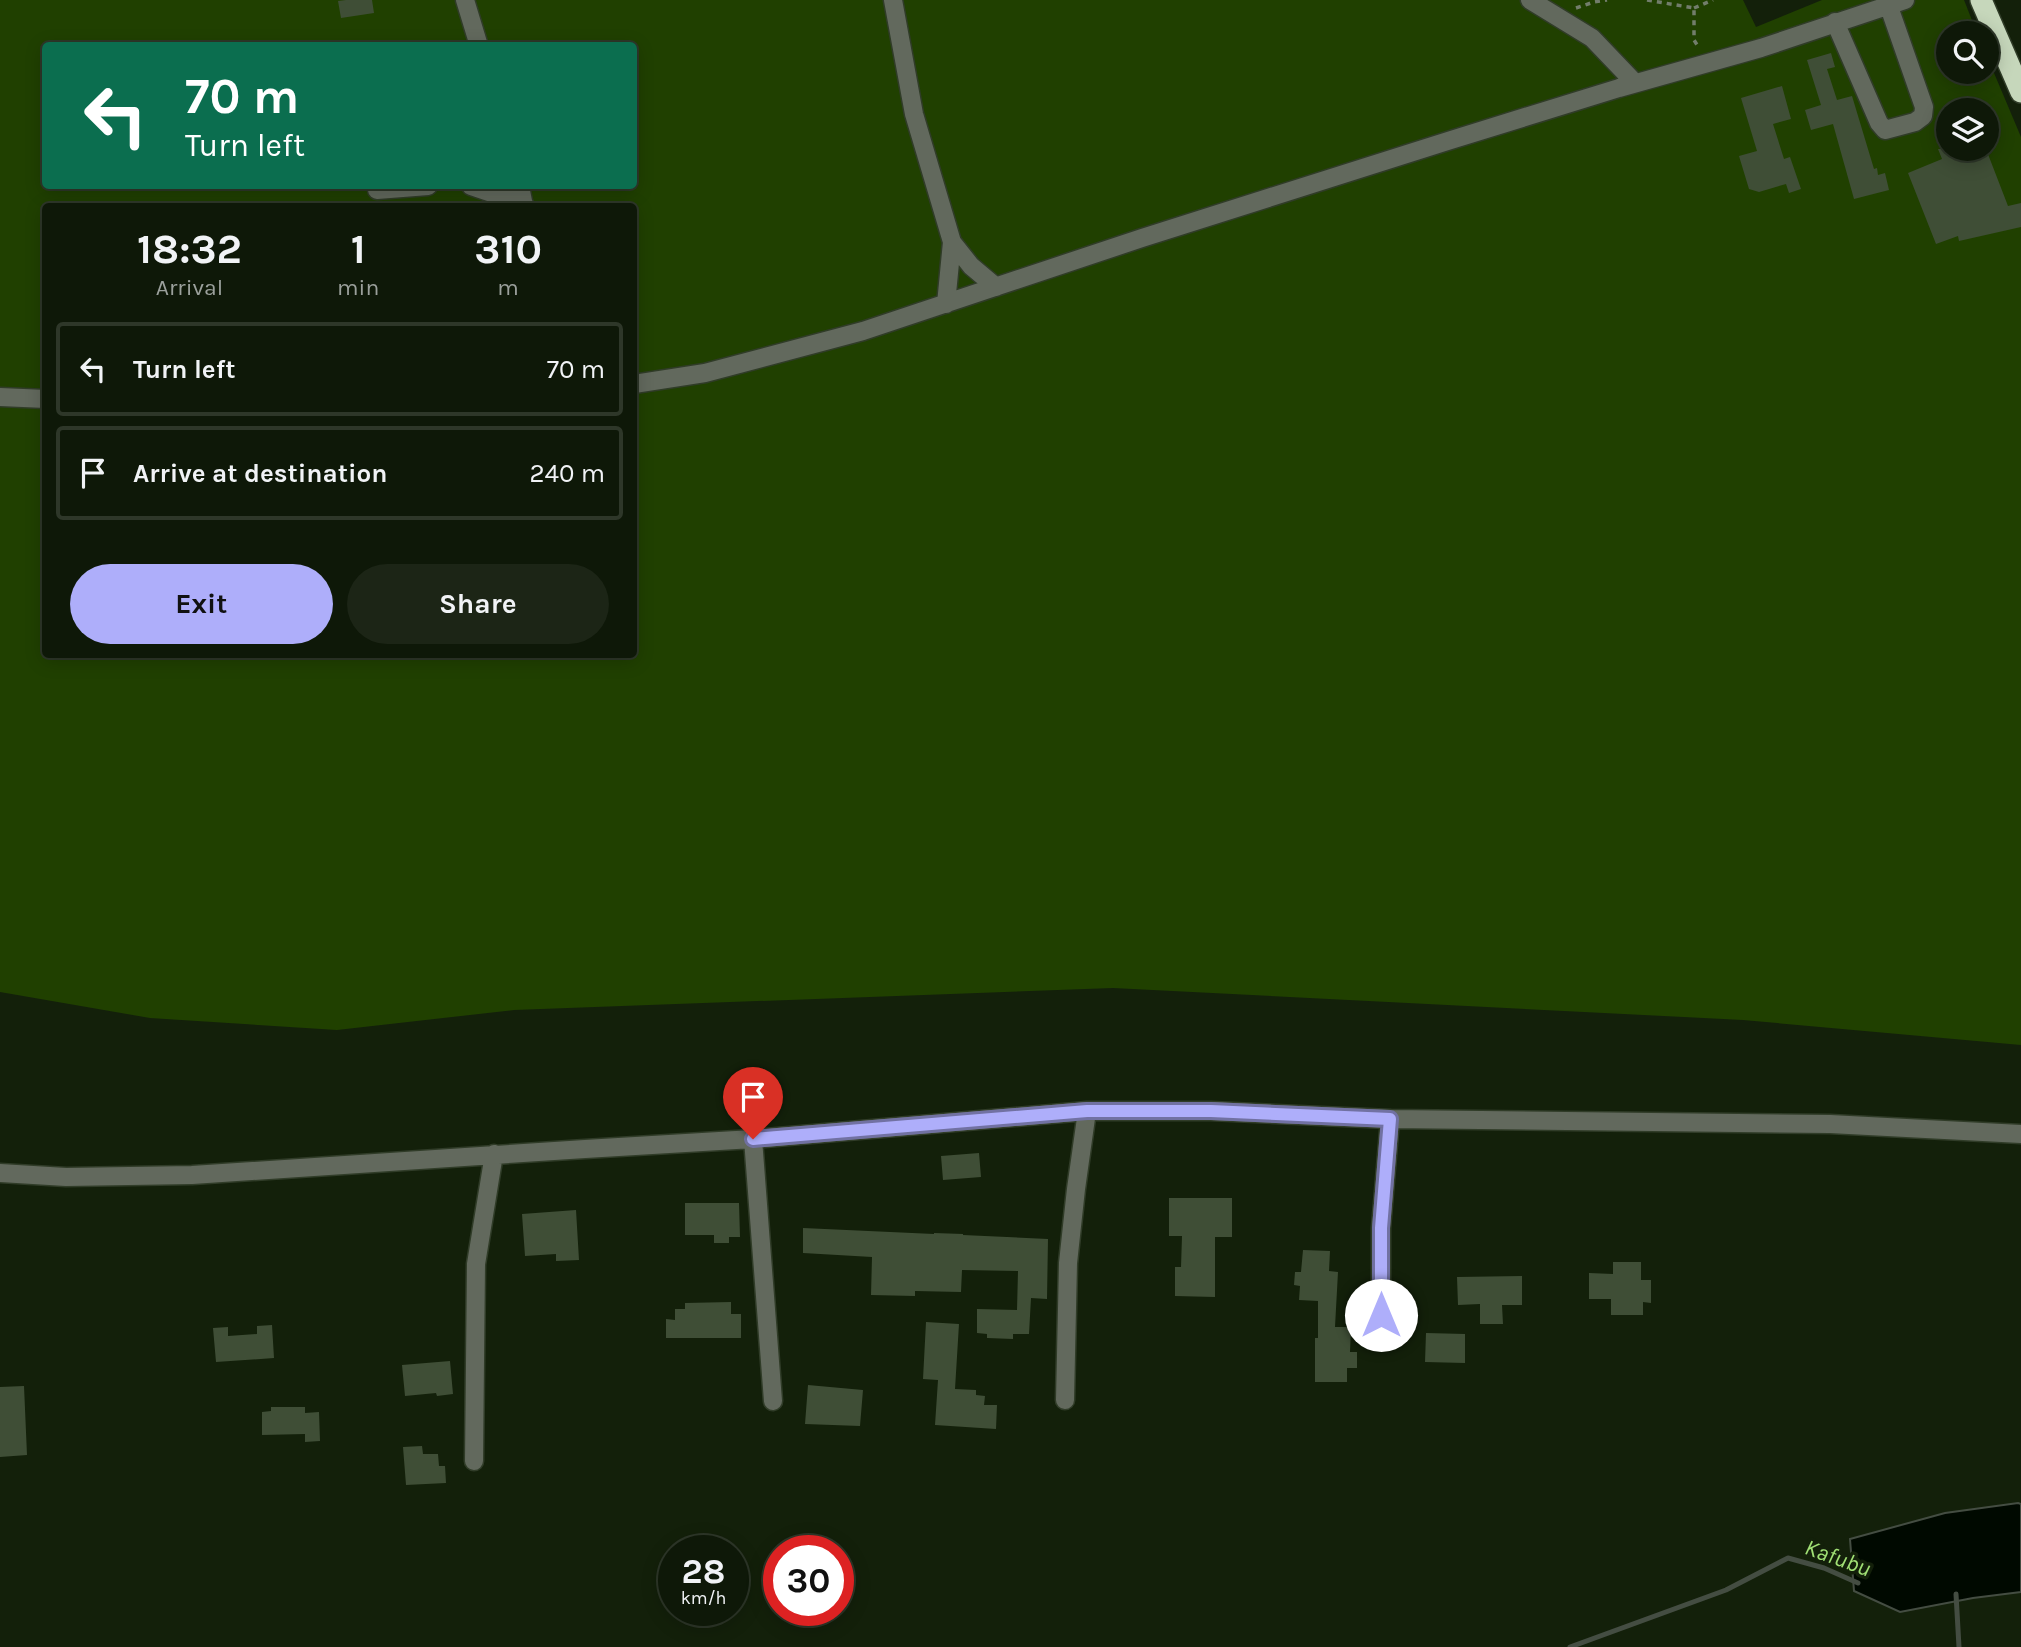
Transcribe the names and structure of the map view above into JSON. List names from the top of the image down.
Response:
{
  "water": ["Kafubu"],
  "page": {
    "turn": ["70 m", "Turn left"],
    "eta": [
      "18:32",
      "Arrival",
      "1",
      "min",
      "310",
      "m"
    ],
    "list": [
      {
        "name": "Turn left",
        "value": "70 m"
      },
      {
        "name": "Arrive at destination",
        "value": "240 m"
      }
    ],
    "buttons": ["Exit", "Share"],
    "speed": "28 km/h",
    "limit": "30"
  }
}
